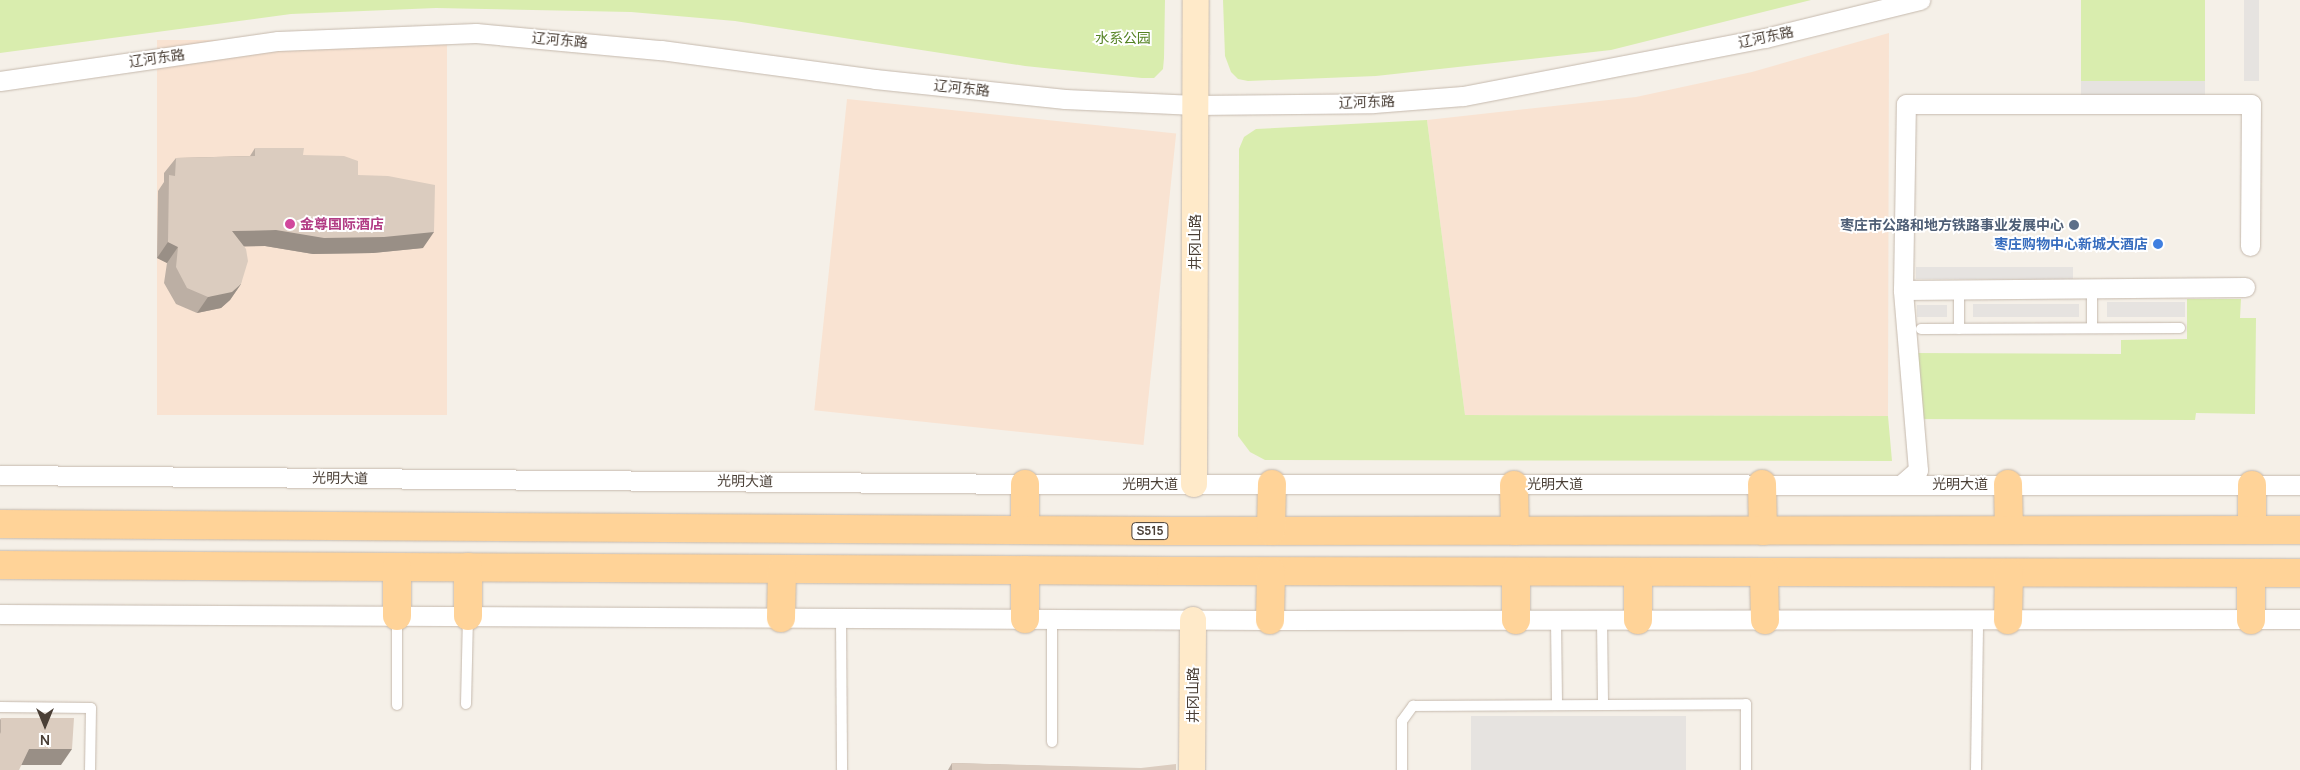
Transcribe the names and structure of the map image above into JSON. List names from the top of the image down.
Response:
{
  "streets": {
    "main road": ["S515"],
    "street": ["辽河东路", "井冈山路", "光明大道"]
  },
  "crossings": [
    ["辽河东路", "井冈山路"],
    ["井冈山路", "光明大道"]
  ],
  "parks": ["水系公园"],
  "places": ["金尊国际酒店", "枣庄市公路和地方铁路事业发展中心", "枣庄购物中心新城大酒店"],
  "north": "bottom"
}
